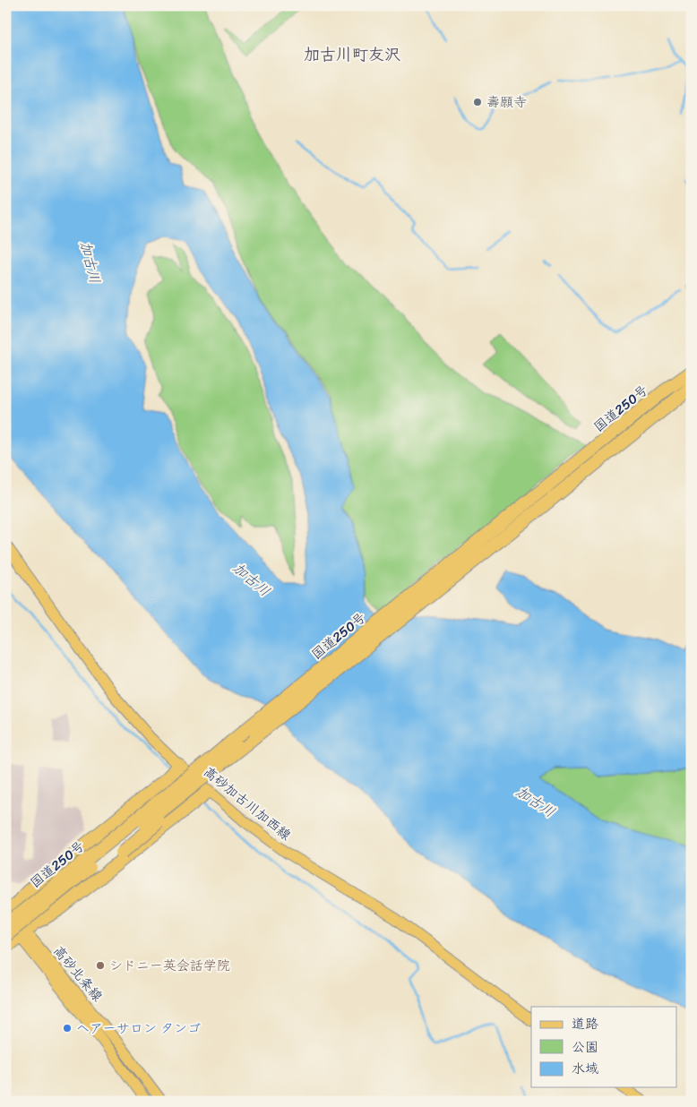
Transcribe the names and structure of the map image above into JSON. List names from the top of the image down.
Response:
{
  "streets": {
    "highway": ["国道250号"],
    "main road": ["高砂加古川加西線", "高砂北条線"]
  },
  "districts": ["加古川町友沢"],
  "water": ["加古川"],
  "places": ["壽願寺", "シドニー英会話学院", "ヘアーサロン タンゴ"],
  "legend": ["道路", "公園", "水域"]
}
